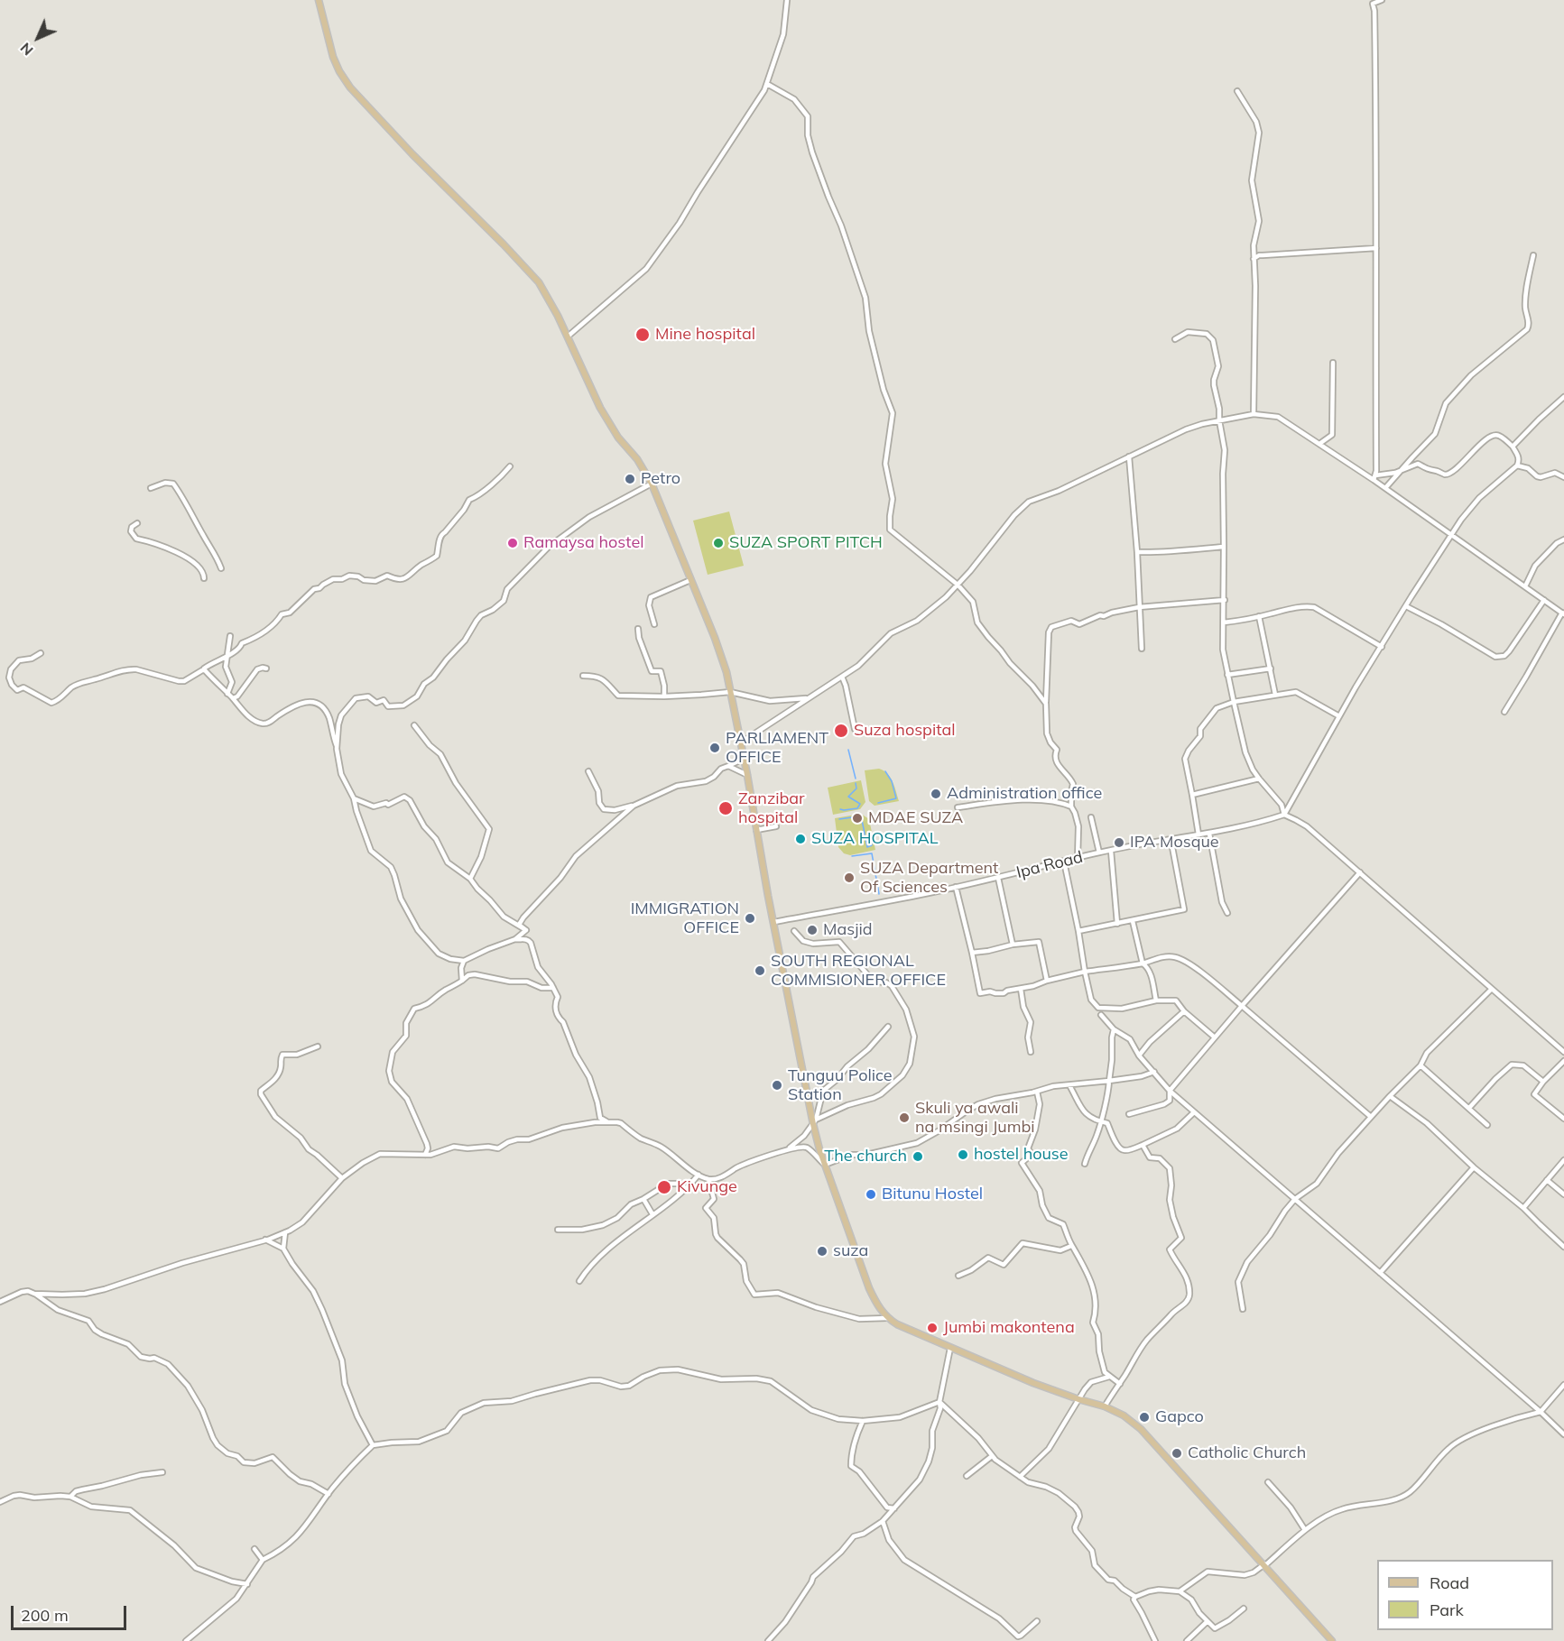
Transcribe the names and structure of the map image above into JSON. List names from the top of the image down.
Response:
{
  "streets": {
    "street": ["Ipa Road"]
  },
  "places": [
    "Mine hospital",
    "Petro",
    "Ramaysa hostel",
    "SUZA SPORT PITCH",
    "Suza hospital",
    "PARLIAMENT OFFICE",
    "Administration office",
    "Zanzibar hospital",
    "MDAE SUZA",
    "SUZA HOSPITAL",
    "IPA Mosque",
    "SUZA Department Of Sciences",
    "IMMIGRATION OFFICE",
    "Masjid",
    "SOUTH REGIONAL COMMISIONER OFFICE",
    "Tunguu Police Station",
    "Skuli ya awali na msingi Jumbi",
    "hostel house",
    "The church",
    "Kivunge",
    "Bitunu Hostel",
    "suza",
    "Jumbi makontena",
    "Gapco",
    "Catholic Church"
  ],
  "legend": ["Road", "Park"],
  "scale_bar": "200 m",
  "north": "bottom left"
}
